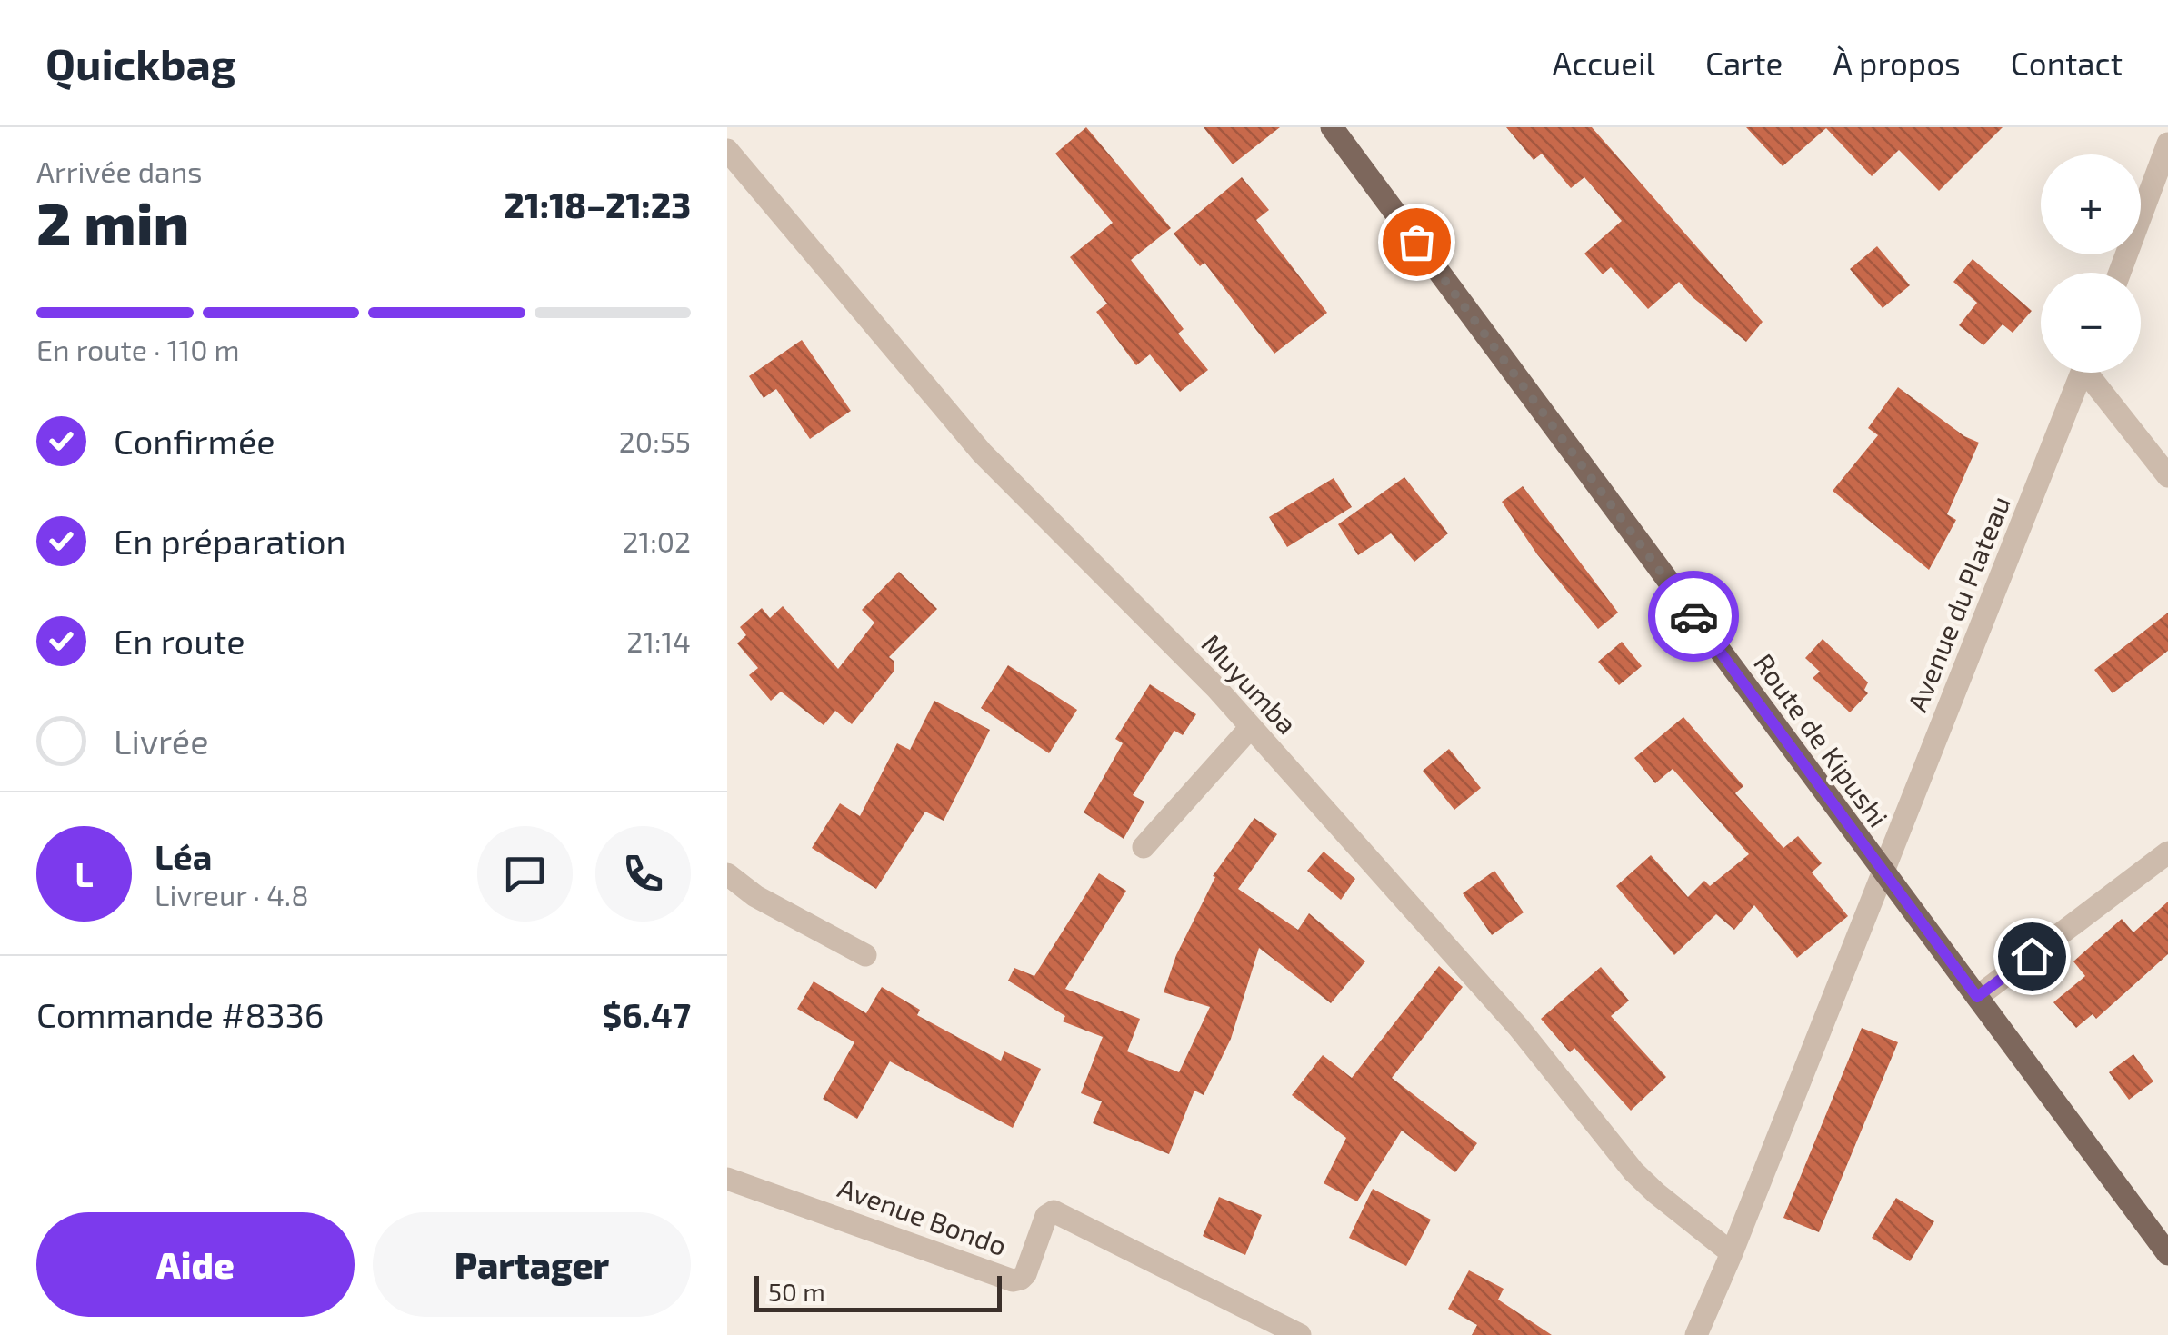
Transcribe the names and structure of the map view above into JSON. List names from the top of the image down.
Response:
{
  "streets": {
    "main road": ["Route de Kipushi"],
    "street": ["Avenue du Plateau", "Muyumba", "Avenue Bondo"]
  },
  "crossings": [
    ["Avenue du Plateau", "Muyumba"],
    ["Avenue du Plateau", "Route de Kipushi"]
  ],
  "scale_bar": "50 m",
  "page": {
    "header": "Quickbag",
    "nav": [
      "Accueil",
      "Carte",
      "À propos",
      "Contact"
    ],
    "heading": ["2 min", "Arrivée dans", "21:18–21:23"],
    "panel": [
      "Léa",
      "Livreur · 4.8",
      "Commande #8336",
      "$6.47"
    ],
    "map_buttons": ["+", "−"],
    "bar": "En route · 110 m",
    "list": [
      ["Confirmée", "20:55"],
      ["En préparation", "21:02"],
      ["En route", "21:14"],
      "Livrée"
    ],
    "round": "L",
    "buttons": ["Aide", "Partager"],
    "scale": "50 m"
  }
}
